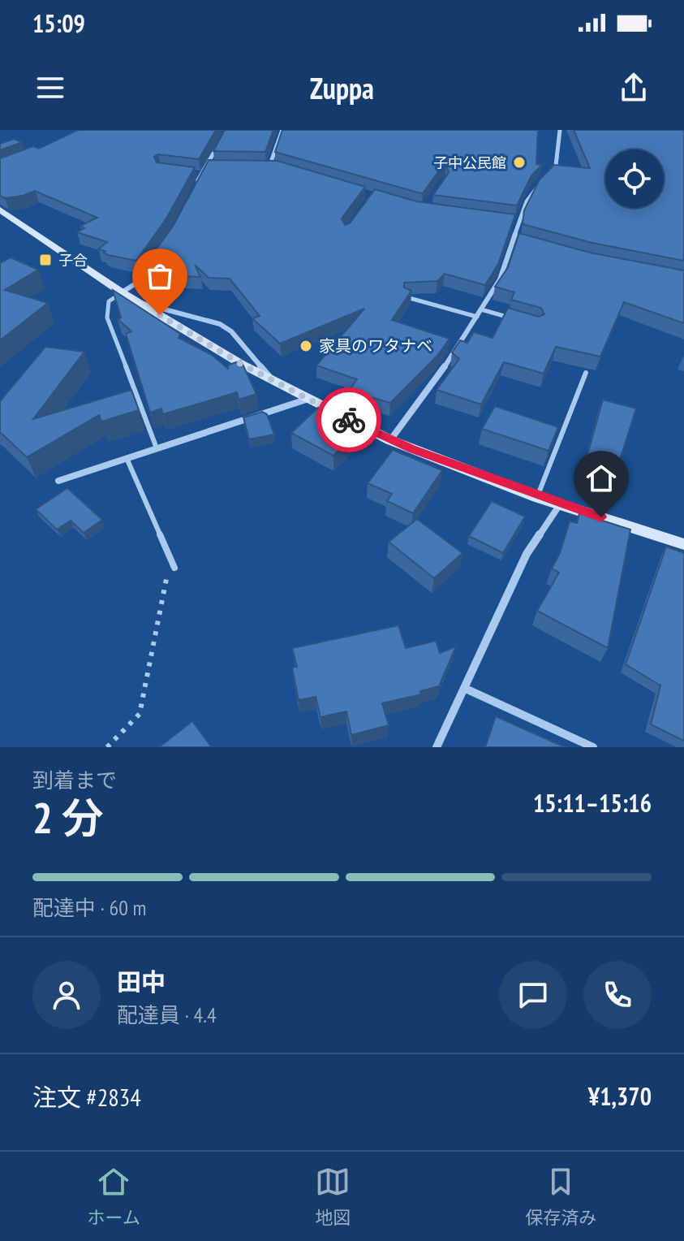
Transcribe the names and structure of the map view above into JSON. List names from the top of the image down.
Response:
{
  "places": {
    "other": ["子中公民館", "家具のワタナベ"],
    "transit": ["子合"]
  },
  "page": {
    "status": "15:09",
    "header": "Zuppa",
    "heading": ["2 分", "到着まで", "15:11–15:16"],
    "panel": [
      "田中",
      "配達員 · 4.4",
      "注文 #2834",
      "¥1,370"
    ],
    "bar": "配達中 · 60 m",
    "tabs": ["ホーム", "地図", "保存済み"]
  }
}
